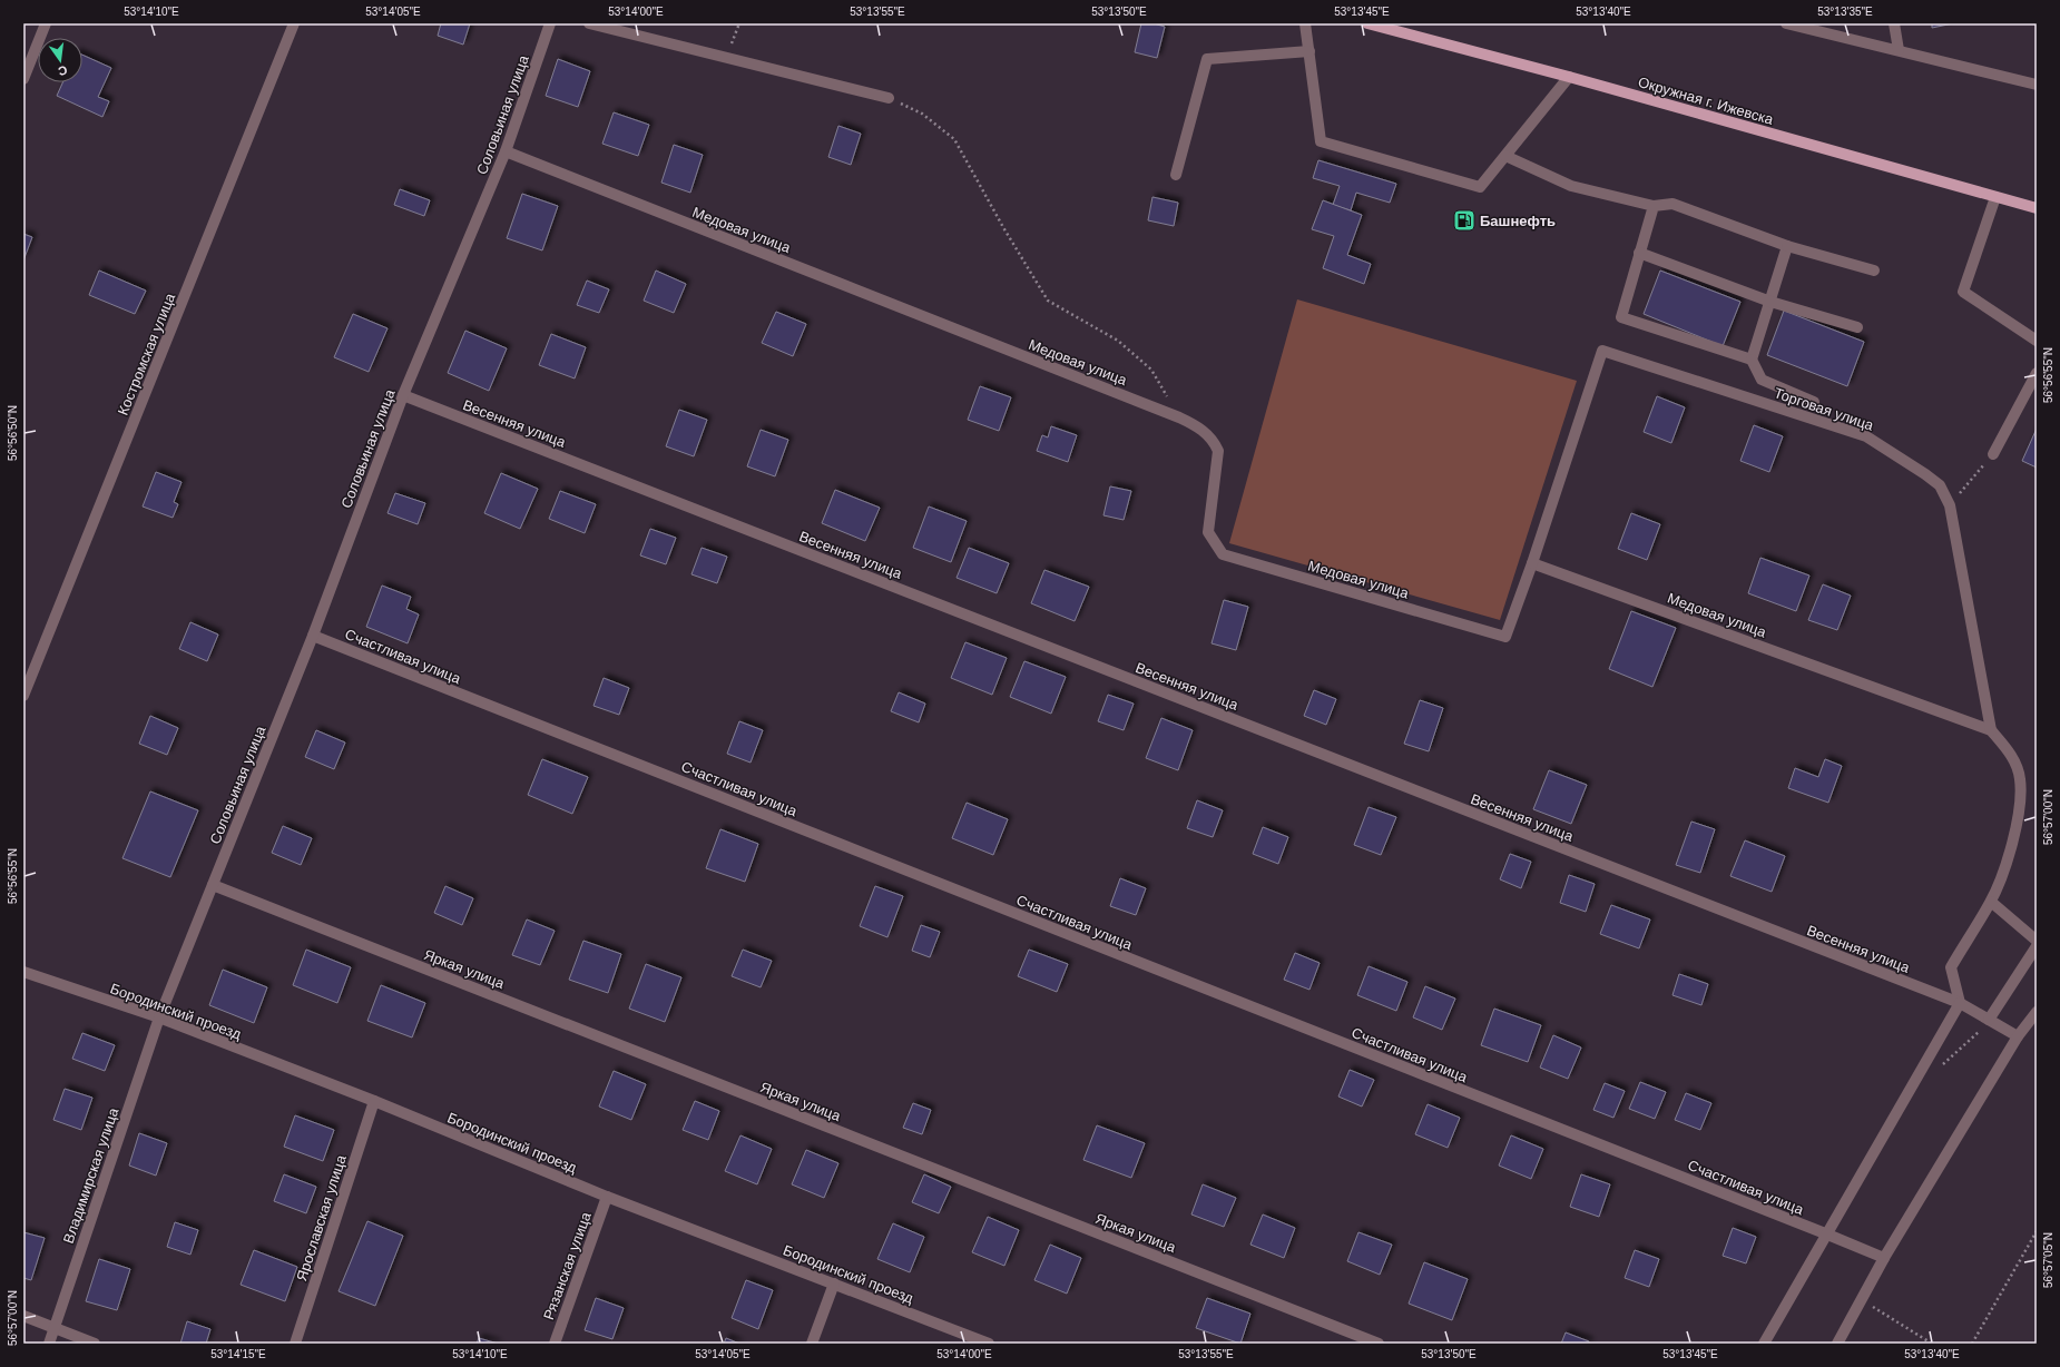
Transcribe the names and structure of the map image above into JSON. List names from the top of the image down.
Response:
{
  "streets": {
    "main road": ["Окружная г. Ижевска"],
    "street": [
      "Соловьиная улица",
      "Медовая улица",
      "Костромская улица",
      "Торговая улица",
      "Весенняя улица",
      "Счастливая улица",
      "Яркая улица",
      "Бородинский проезд",
      "Владимирская улица",
      "Ярославская улица",
      "Рязанская улица"
    ]
  },
  "crossings": [
    ["Соловьиная улица", "Медовая улица"],
    ["Соловьиная улица", "Весенняя улица"],
    ["Соловьиная улица", "Счастливая улица"],
    ["Соловьиная улица", "Яркая улица"],
    ["Соловьиная улица", "Бородинский проезд"],
    ["Соловьиная улица", "Владимирская улица"],
    ["Медовая улица", "Торговая улица"],
    ["Медовая улица", "Весенняя улица"],
    ["Бородинский проезд", "Владимирская улица"],
    ["Бородинский проезд", "Ярославская улица"],
    ["Бородинский проезд", "Рязанская улица"]
  ],
  "places": {
    "fuel station": ["Башнефть"]
  },
  "north": "bottom",
  "coordinates": [
    "53°14'10\"E",
    "53°14'05\"E",
    "53°14'00\"E",
    "53°13'55\"E",
    "53°13'50\"E",
    "53°13'45\"E",
    "53°13'40\"E",
    "53°13'35\"E",
    "56°56'55\"N",
    "56°56'50\"N",
    "56°57'00\"N",
    "56°57'05\"N",
    "53°14'15\"E"
  ]
}
